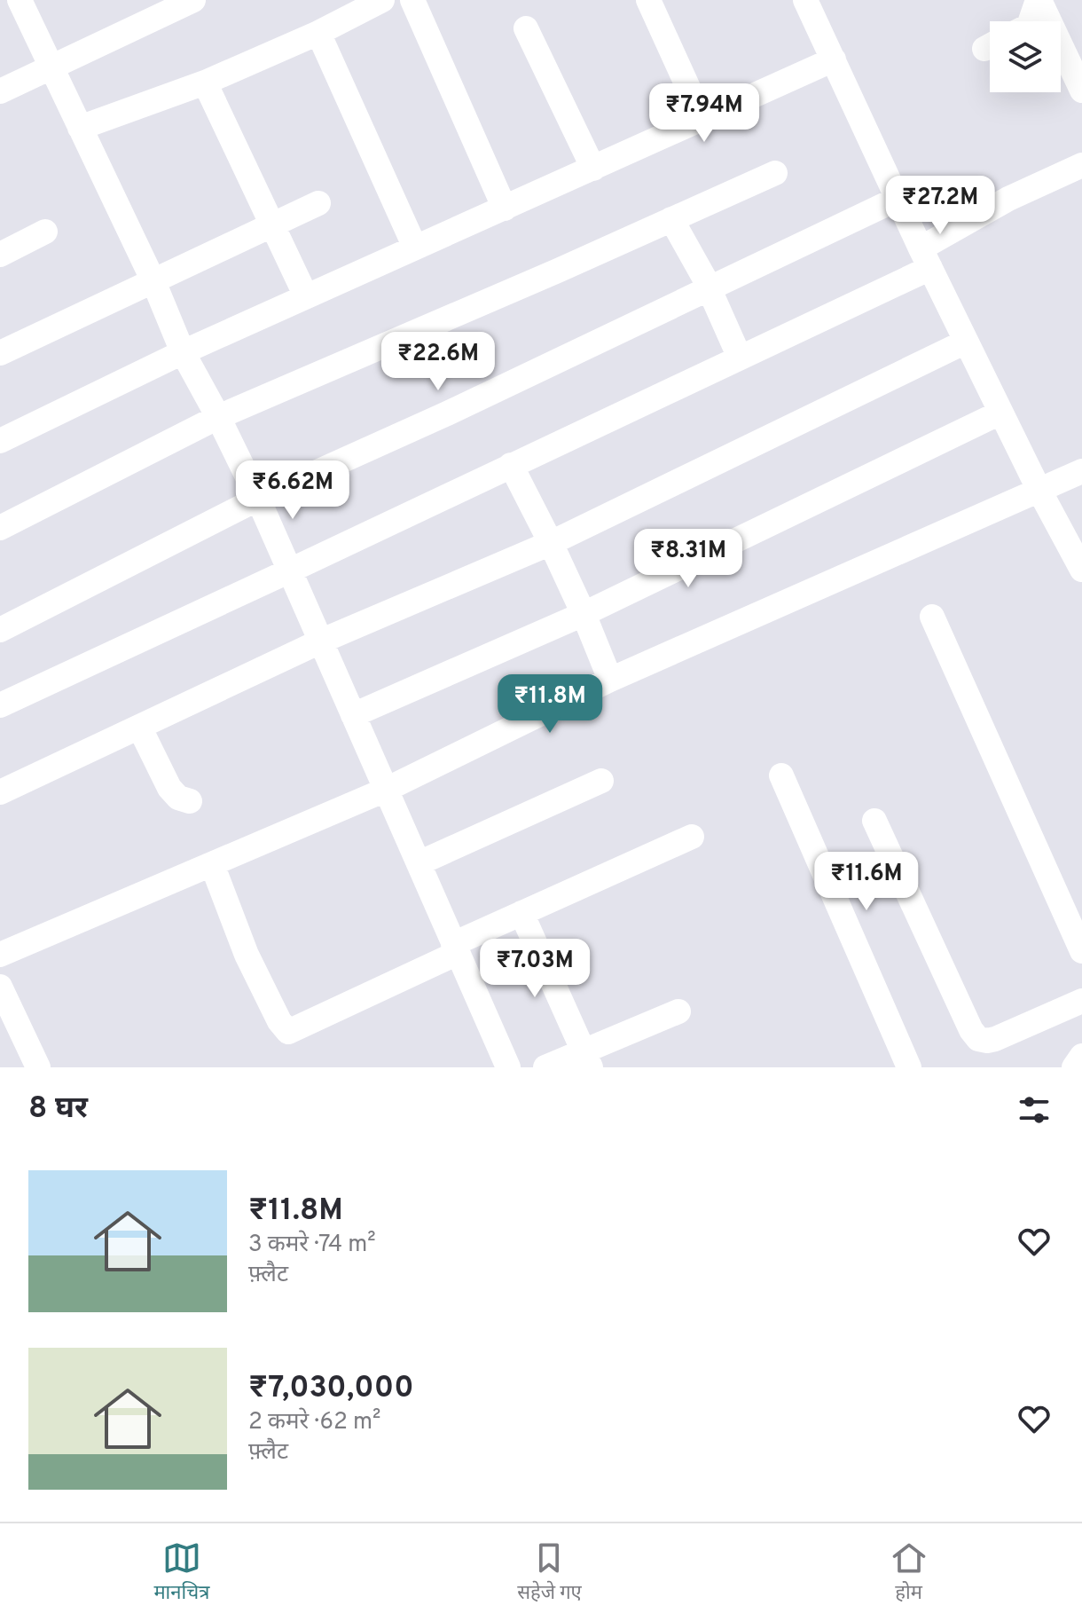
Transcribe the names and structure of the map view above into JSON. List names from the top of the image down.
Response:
{
  "page": {
    "price": [
      "₹7.94M",
      "₹27.2M",
      "₹22.6M",
      "₹6.62M",
      "₹8.31M",
      "₹11.8M",
      "₹11.6M",
      "₹7.03M"
    ],
    "heading": "8 घर",
    "list": [
      {
        "name": "₹11.8M",
        "note": "3 कमरे · 74 m² · फ़्लैट"
      },
      {
        "name": "₹7,030,000",
        "note": "2 कमरे · 62 m² · फ़्लैट"
      }
    ],
    "tabs": ["मानचित्र", "सहेजे गए", "होम"]
  }
}
